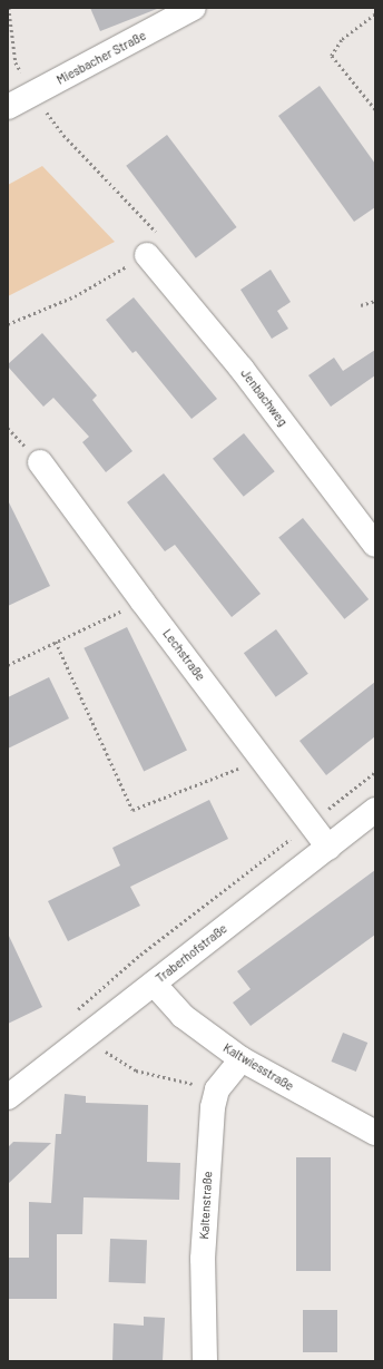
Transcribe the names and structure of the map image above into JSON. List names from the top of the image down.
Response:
{
  "streets": {
    "street": [
      "Miesbacher Straße",
      "Jenbachweg",
      "Lechstraße",
      "Traberhofstraße",
      "Kaltwiesstraße",
      "Kaltenstraße"
    ]
  },
  "crossings": [
    ["Lechstraße", "Traberhofstraße"],
    ["Traberhofstraße", "Kaltwiesstraße"],
    ["Kaltwiesstraße", "Kaltenstraße"]
  ]
}
